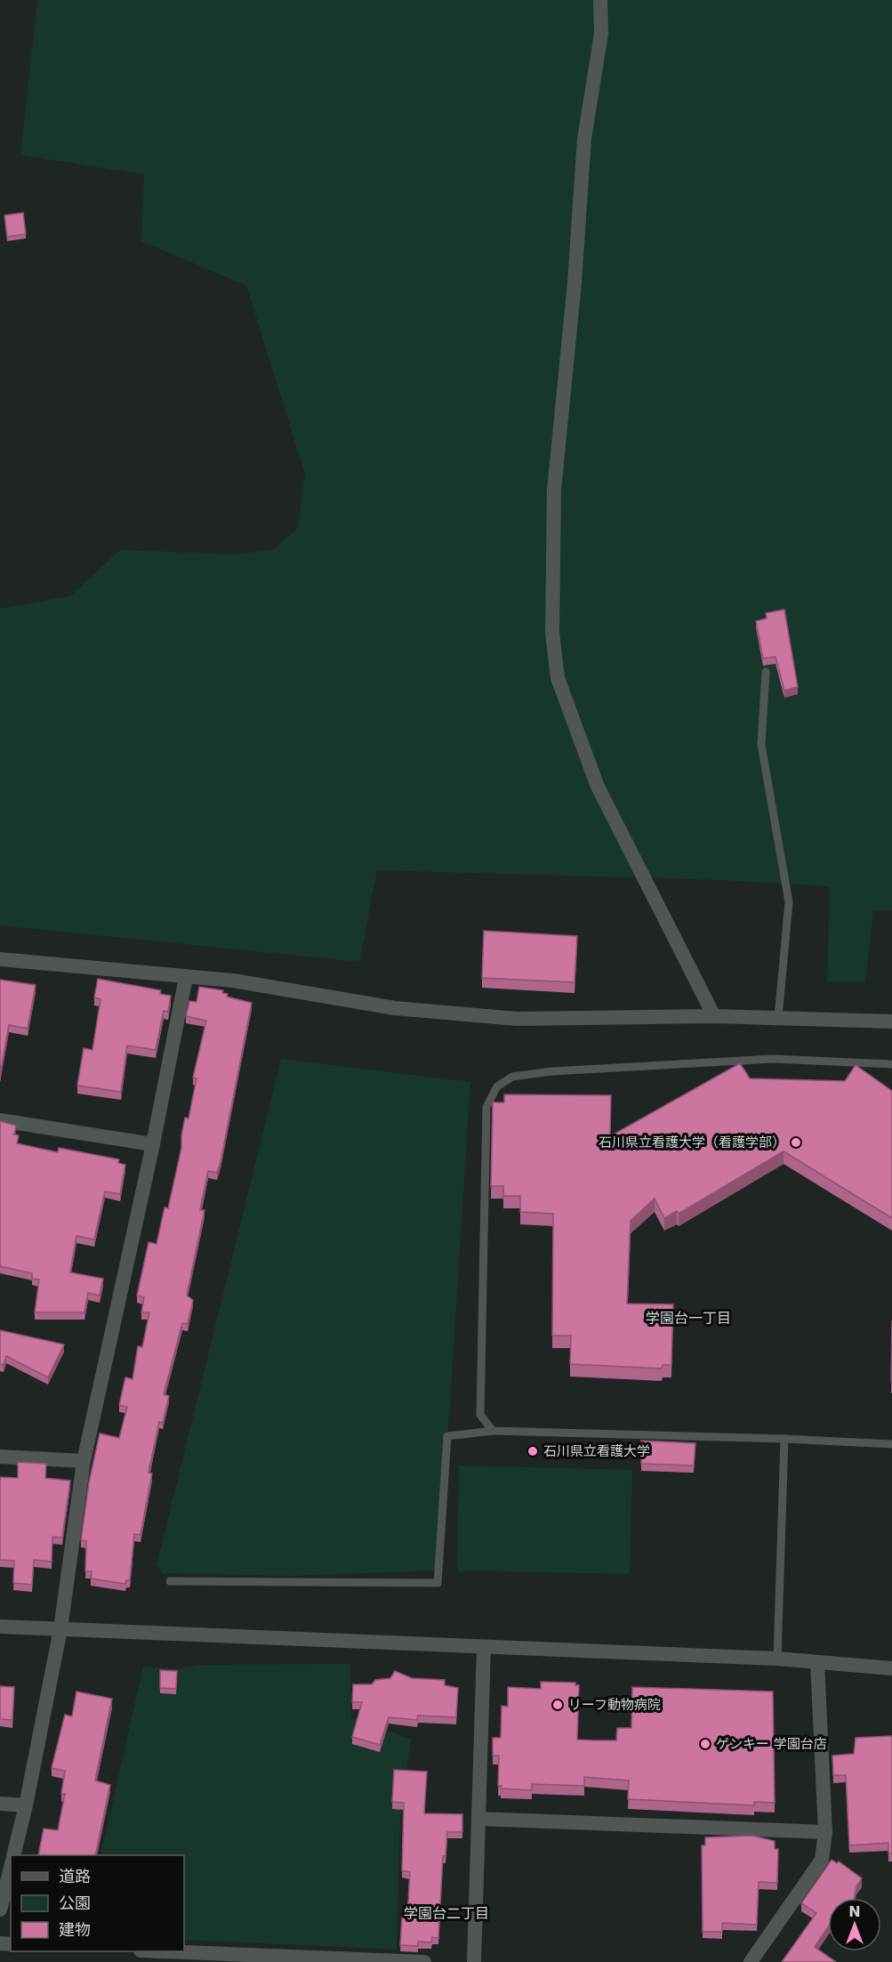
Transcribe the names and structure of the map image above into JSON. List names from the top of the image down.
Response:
{
  "districts": ["学園台一丁目", "学園台二丁目"],
  "places": [
    "石川県立看護大学（看護学部）",
    "石川県立看護大学",
    "リーフ動物病院",
    "ゲンキー 学園台店"
  ],
  "legend": ["道路", "公園", "建物"],
  "north": "top"
}
